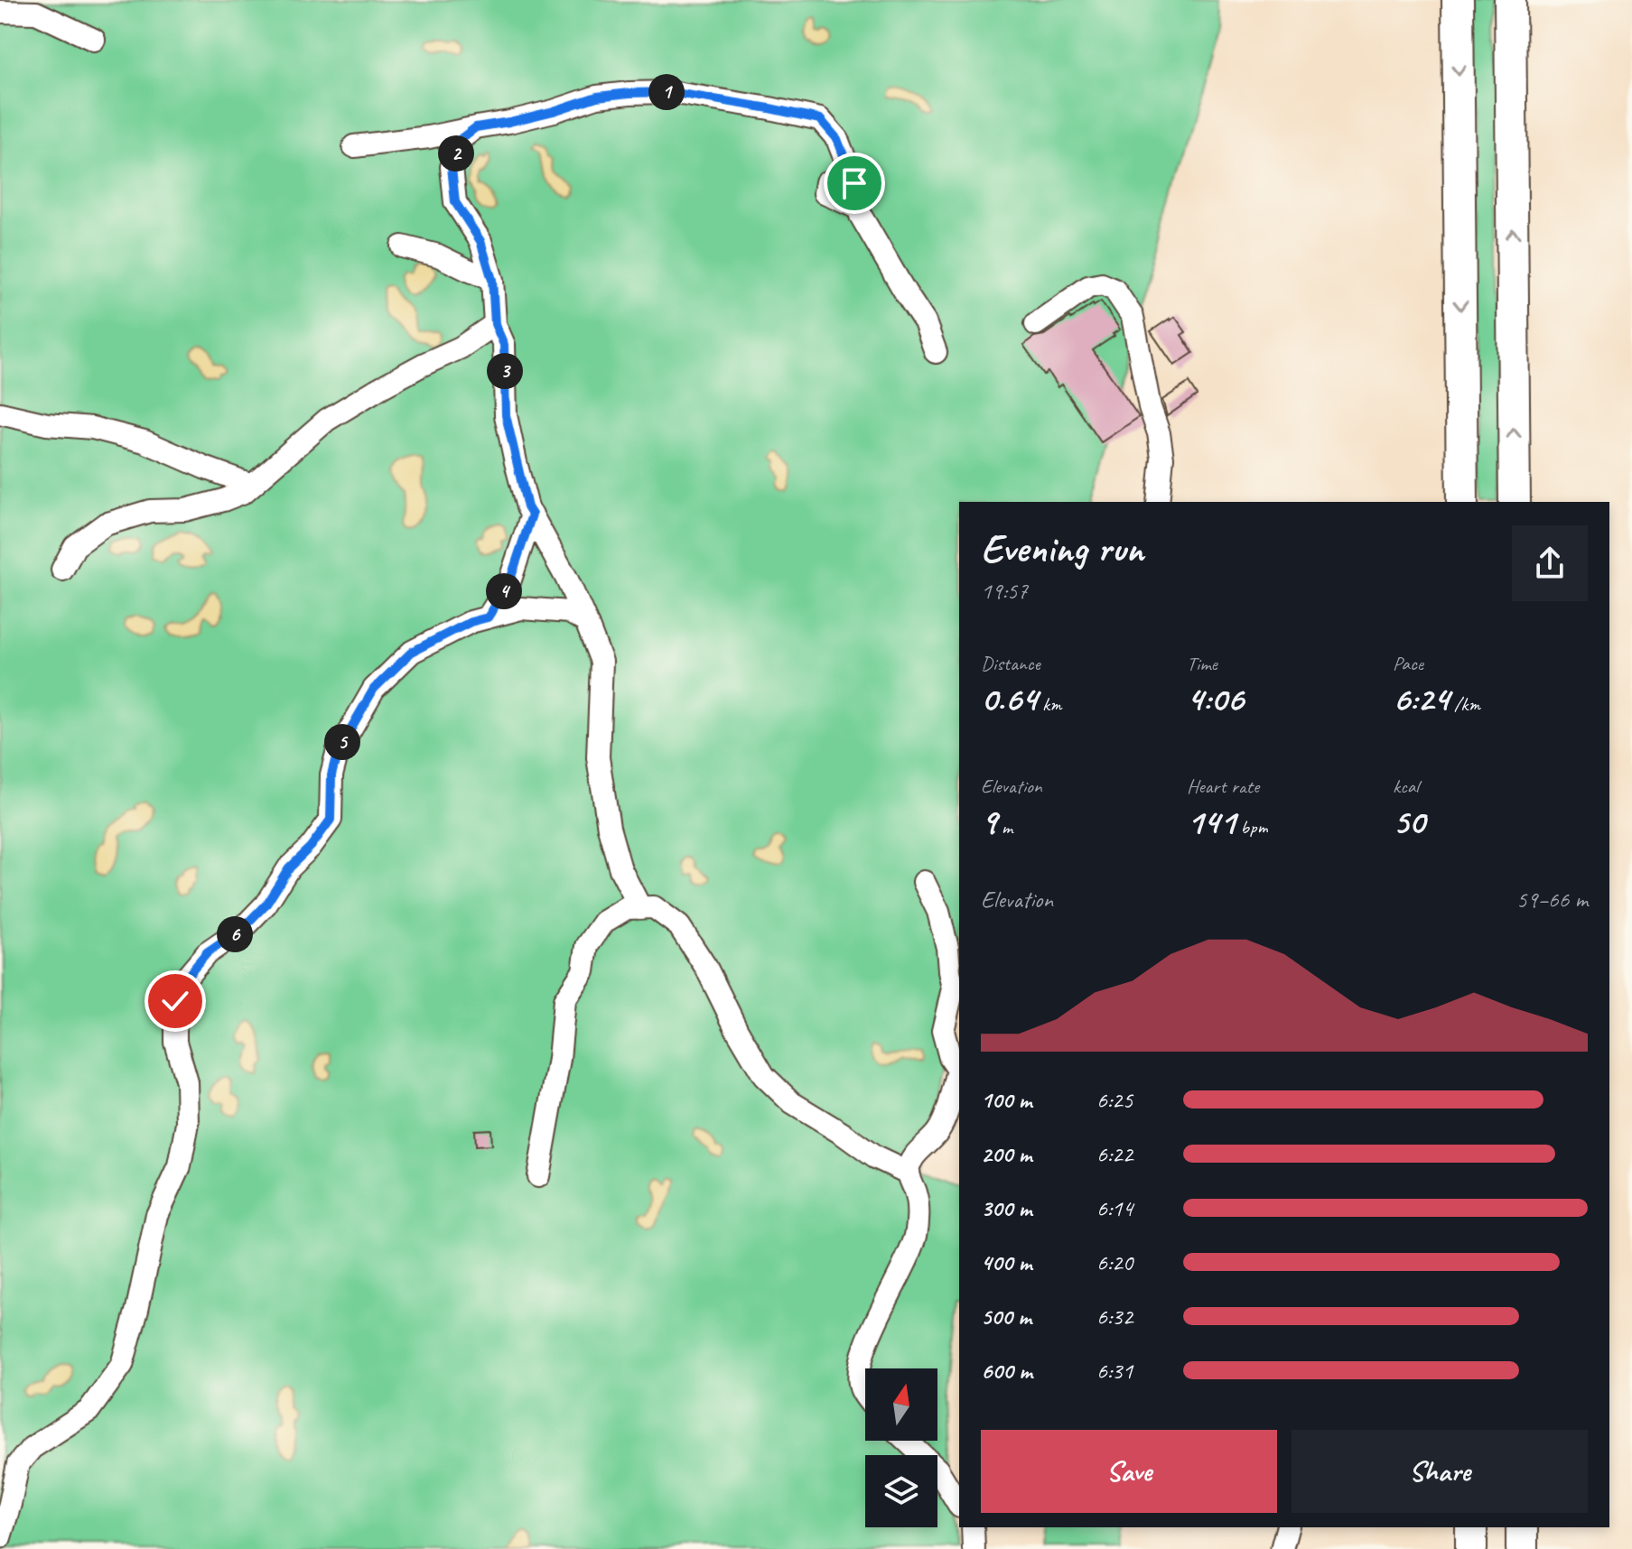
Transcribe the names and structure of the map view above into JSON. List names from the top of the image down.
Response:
{
  "north": "top",
  "page": {
    "pins": [
      "1",
      "2",
      "3",
      "4",
      "5",
      "6"
    ],
    "heading": ["Evening run", "19:57"],
    "stats": [
      ["Distance", "0.64 km"],
      ["Time", "4:06"],
      ["Pace", "6:24 /km"],
      ["Elevation", "9 m"],
      ["Heart rate", "141 bpm"],
      ["kcal", "50"]
    ],
    "chart": ["Elevation", "59–66 m"],
    "list": [
      {
        "name": "100 m",
        "note": "6:25"
      },
      {
        "name": "200 m",
        "note": "6:22"
      },
      {
        "name": "300 m",
        "note": "6:14"
      },
      {
        "name": "400 m",
        "note": "6:20"
      },
      {
        "name": "500 m",
        "note": "6:32"
      },
      {
        "name": "600 m",
        "note": "6:31"
      }
    ],
    "buttons": ["Save", "Share"]
  }
}
